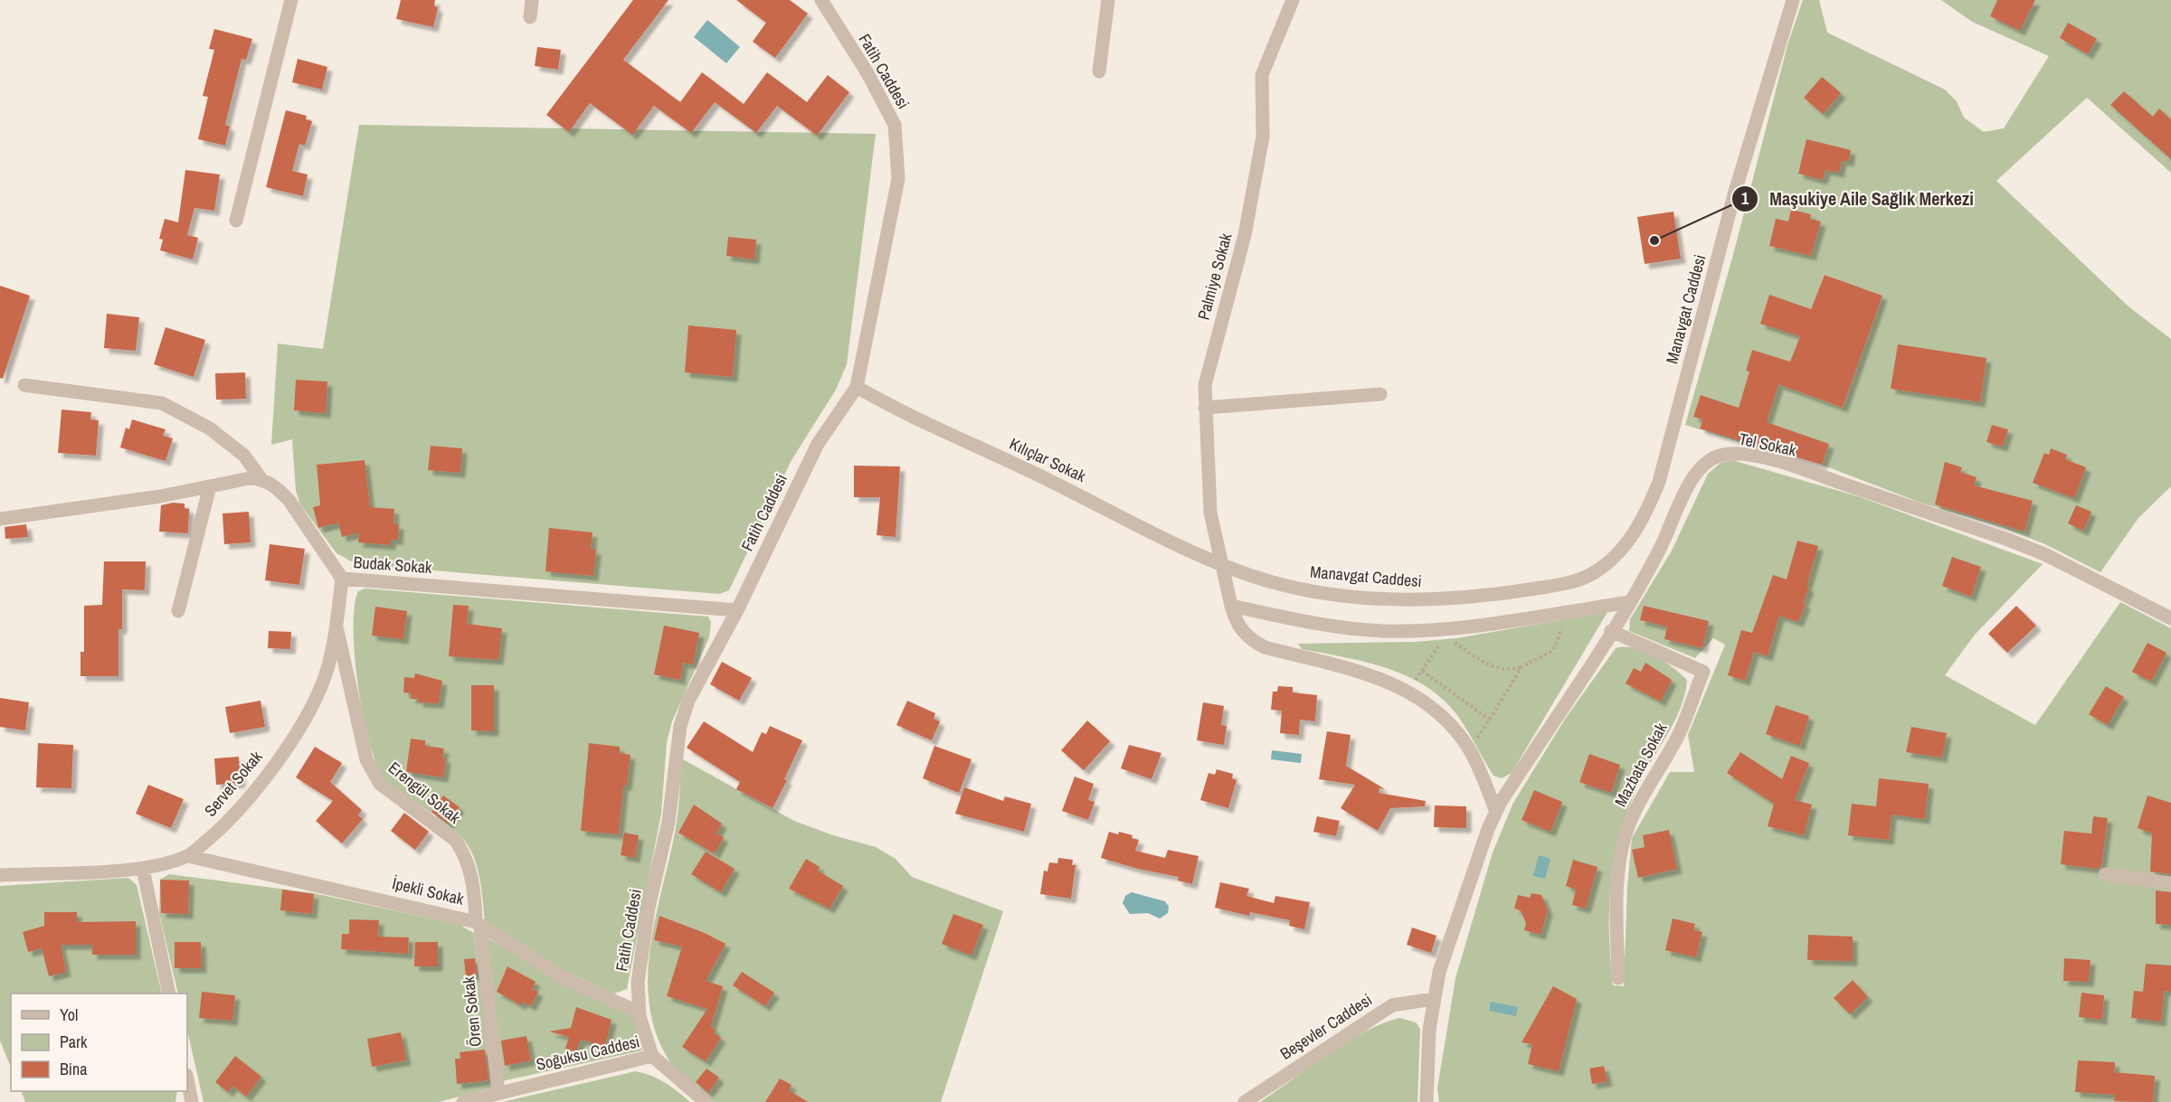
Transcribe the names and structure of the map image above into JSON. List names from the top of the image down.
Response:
{
  "streets": {
    "street": [
      "Fatih Caddesi",
      "Palmiye Sokak",
      "Manavgat Caddesi",
      "Tel Sokak",
      "Kılıçlar Sokak",
      "Budak Sokak",
      "Mazbata Sokak",
      "Servet Sokak",
      "Erengül Sokak",
      "İpekli Sokak",
      "Ören Sokak",
      "Beşevler Caddesi",
      "Soğuksu Caddesi"
    ]
  },
  "crossings": [
    ["Fatih Caddesi", "Kılıçlar Sokak"],
    ["Fatih Caddesi", "Budak Sokak"],
    ["Fatih Caddesi", "İpekli Sokak"],
    ["Fatih Caddesi", "Soğuksu Caddesi"],
    ["Palmiye Sokak", "Manavgat Caddesi"],
    ["Palmiye Sokak", "Kılıçlar Sokak"],
    ["Manavgat Caddesi", "Kılıçlar Sokak"],
    ["Tel Sokak", "Mazbata Sokak"],
    ["Budak Sokak", "Servet Sokak"],
    ["Servet Sokak", "Erengül Sokak"],
    ["Servet Sokak", "İpekli Sokak"],
    ["Erengül Sokak", "İpekli Sokak"],
    ["Erengül Sokak", "Ören Sokak"],
    ["İpekli Sokak", "Ören Sokak"],
    ["Ören Sokak", "Soğuksu Caddesi"]
  ],
  "places": ["Maşukiye Aile Sağlık Merkezi"],
  "legend": ["Yol", "Park", "Bina"]
}
